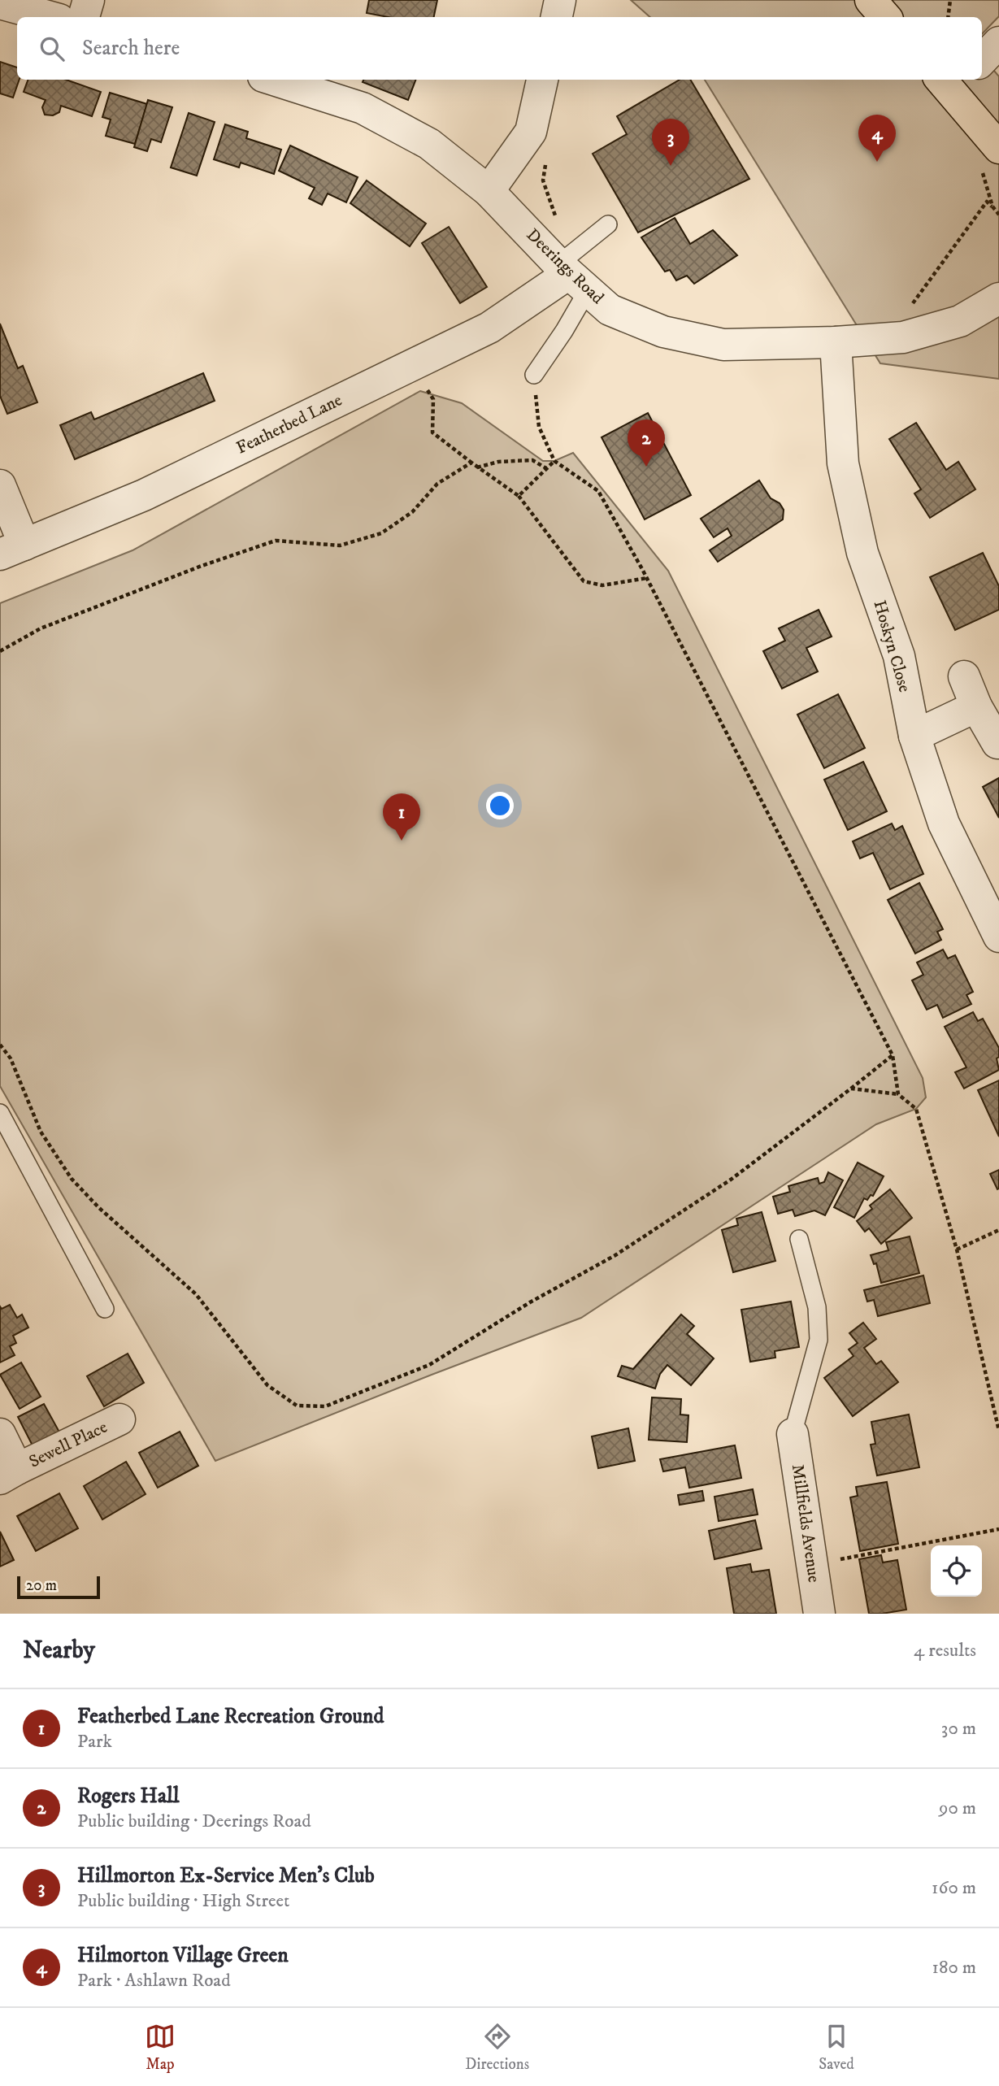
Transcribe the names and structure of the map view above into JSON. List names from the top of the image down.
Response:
{
  "streets": {
    "street": [
      "Deerings Road",
      "Featherbed Lane",
      "Hoskyn Close",
      "Sewell Place",
      "Millfields Avenue"
    ]
  },
  "crossings": [
    ["Deerings Road", "Featherbed Lane"],
    ["Deerings Road", "Hoskyn Close"]
  ],
  "scale_bar": "20 m",
  "page": {
    "search": "Search here",
    "pins": [
      "4",
      "3",
      "2",
      "1"
    ],
    "scale": "20 m",
    "heading": ["Nearby", "4 results"],
    "list": [
      {
        "mark": "1",
        "name": "Featherbed Lane Recreation Ground",
        "note": "Park",
        "value": "30 m"
      },
      {
        "mark": "2",
        "name": "Rogers Hall",
        "note": "Public building · Deerings Road",
        "value": "90 m"
      },
      {
        "mark": "3",
        "name": "Hillmorton Ex-Service Men's Club",
        "note": "Public building · High Street",
        "value": "160 m"
      },
      {
        "mark": "4",
        "name": "Hilmorton Village Green",
        "note": "Park · Ashlawn Road",
        "value": "180 m"
      }
    ],
    "nav": ["Map", "Directions", "Saved"]
  }
}
